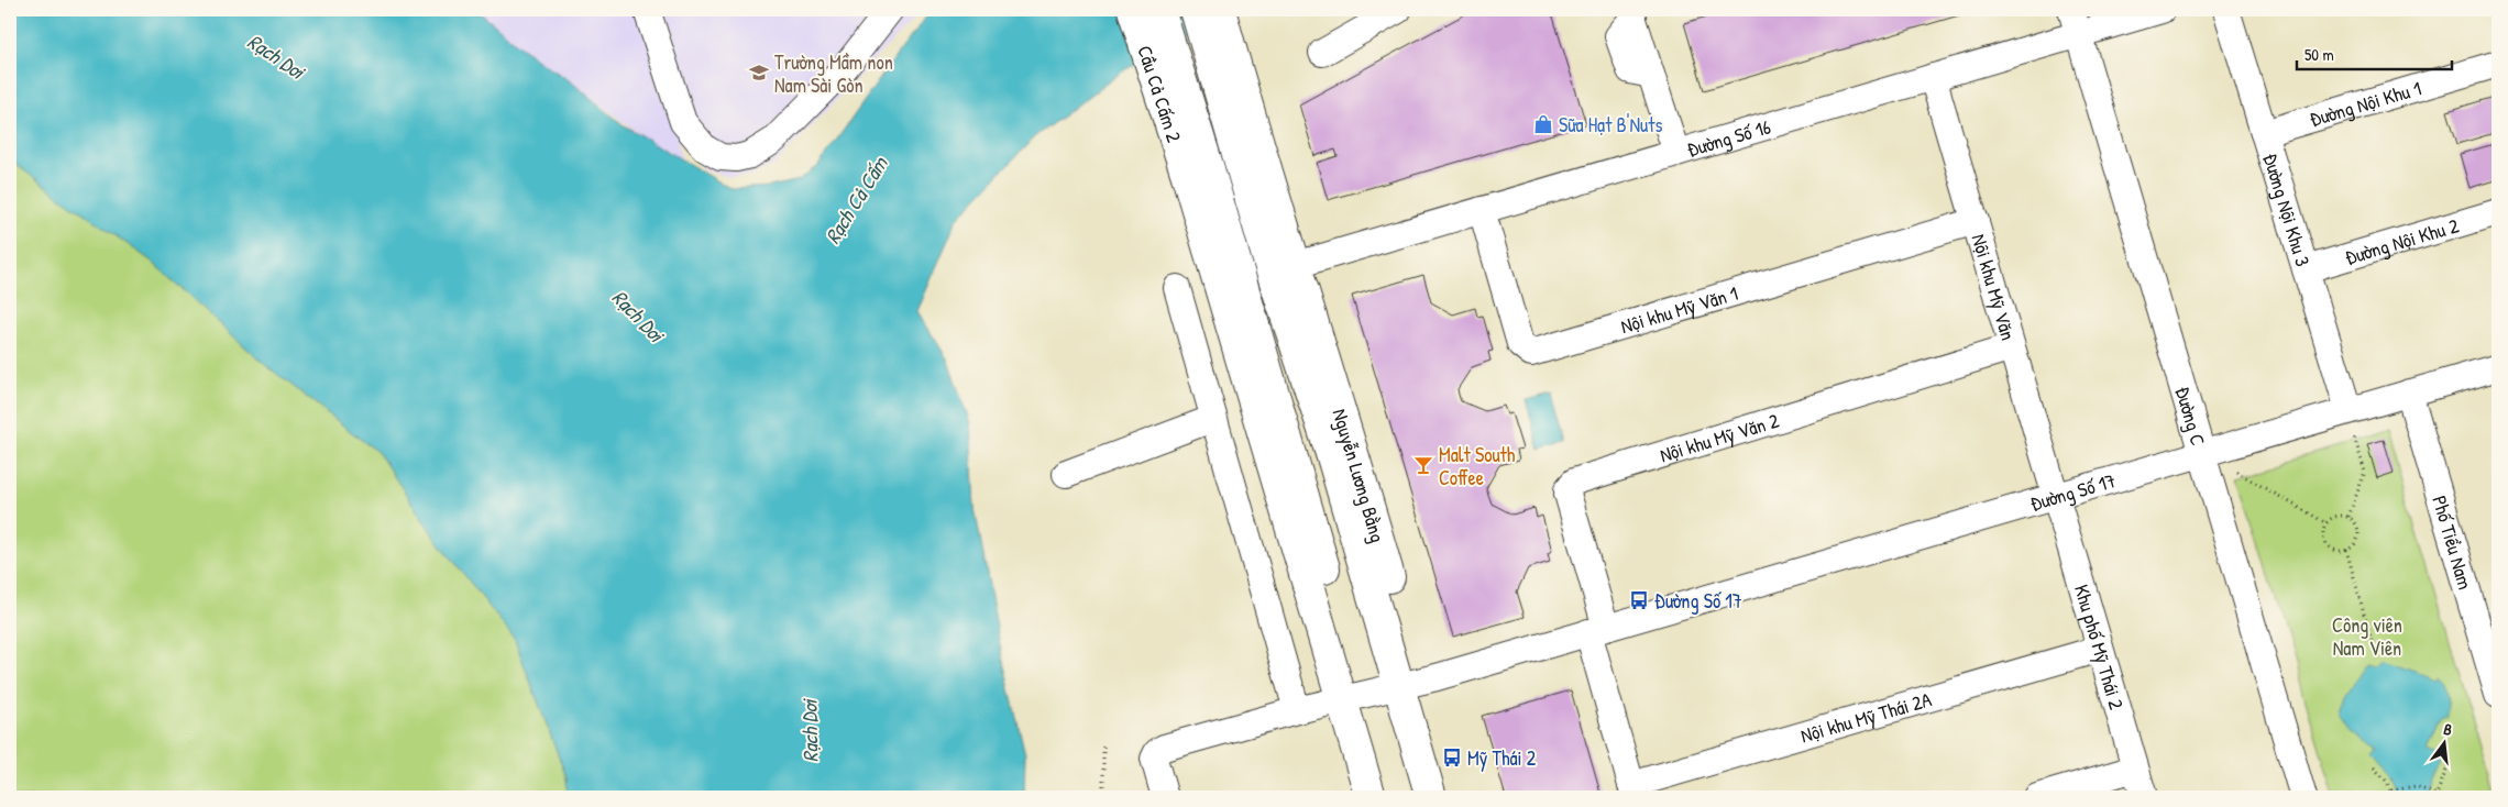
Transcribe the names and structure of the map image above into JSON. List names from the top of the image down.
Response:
{
  "streets": {
    "main road": ["Cầu Cả Cấm 2", "Nguyễn Lương Bằng"],
    "street": [
      "Đường Nội Khu 1",
      "Đường Số 16",
      "Đường Nội Khu 3",
      "Đường Nội Khu 2",
      "Nội khu Mỹ Văn",
      "Nội khu Mỹ Văn 1",
      "Đường C",
      "Nội khu Mỹ Văn 2",
      "Đường Số 17",
      "Phố Tiểu Nam",
      "Khu phố Mỹ Thái 2",
      "Nội khu Mỹ Thái 2A"
    ]
  },
  "crossings": [
    ["Đường Nội Khu 1", "Đường Nội Khu 3"],
    ["Đường Số 16", "Nội khu Mỹ Văn"],
    ["Đường Số 16", "Nội khu Mỹ Văn 1"],
    ["Đường Số 16", "Đường C"],
    ["Đường Số 16", "Nguyễn Lương Bằng"],
    ["Đường Nội Khu 3", "Đường Nội Khu 2"],
    ["Đường Nội Khu 3", "Đường Số 17"],
    ["Nội khu Mỹ Văn", "Nội khu Mỹ Văn 1"],
    ["Nội khu Mỹ Văn", "Nội khu Mỹ Văn 2"],
    ["Nội khu Mỹ Văn", "Đường Số 17"],
    ["Nội khu Mỹ Văn", "Khu phố Mỹ Thái 2"],
    ["Đường C", "Đường Số 17"],
    ["Nội khu Mỹ Văn 2", "Đường Số 17"],
    ["Nguyễn Lương Bằng", "Đường Số 17"],
    ["Đường Số 17", "Phố Tiểu Nam"],
    ["Đường Số 17", "Khu phố Mỹ Thái 2"],
    ["Khu phố Mỹ Thái 2", "Nội khu Mỹ Thái 2A"]
  ],
  "water": ["Rạch Dơi", "Rạch Cả Cấm"],
  "parks": ["Công viên Nam Viên"],
  "places": {
    "school or university": ["Trường Mầm non Nam Sài Gòn"],
    "shop": ["Sữa Hạt B'Nuts"],
    "bar": ["Malt South Coffee"],
    "bus stop": ["Đường Số 17", "Mỹ Thái 2"]
  },
  "scale_bar": "50 m",
  "north": "top"
}
